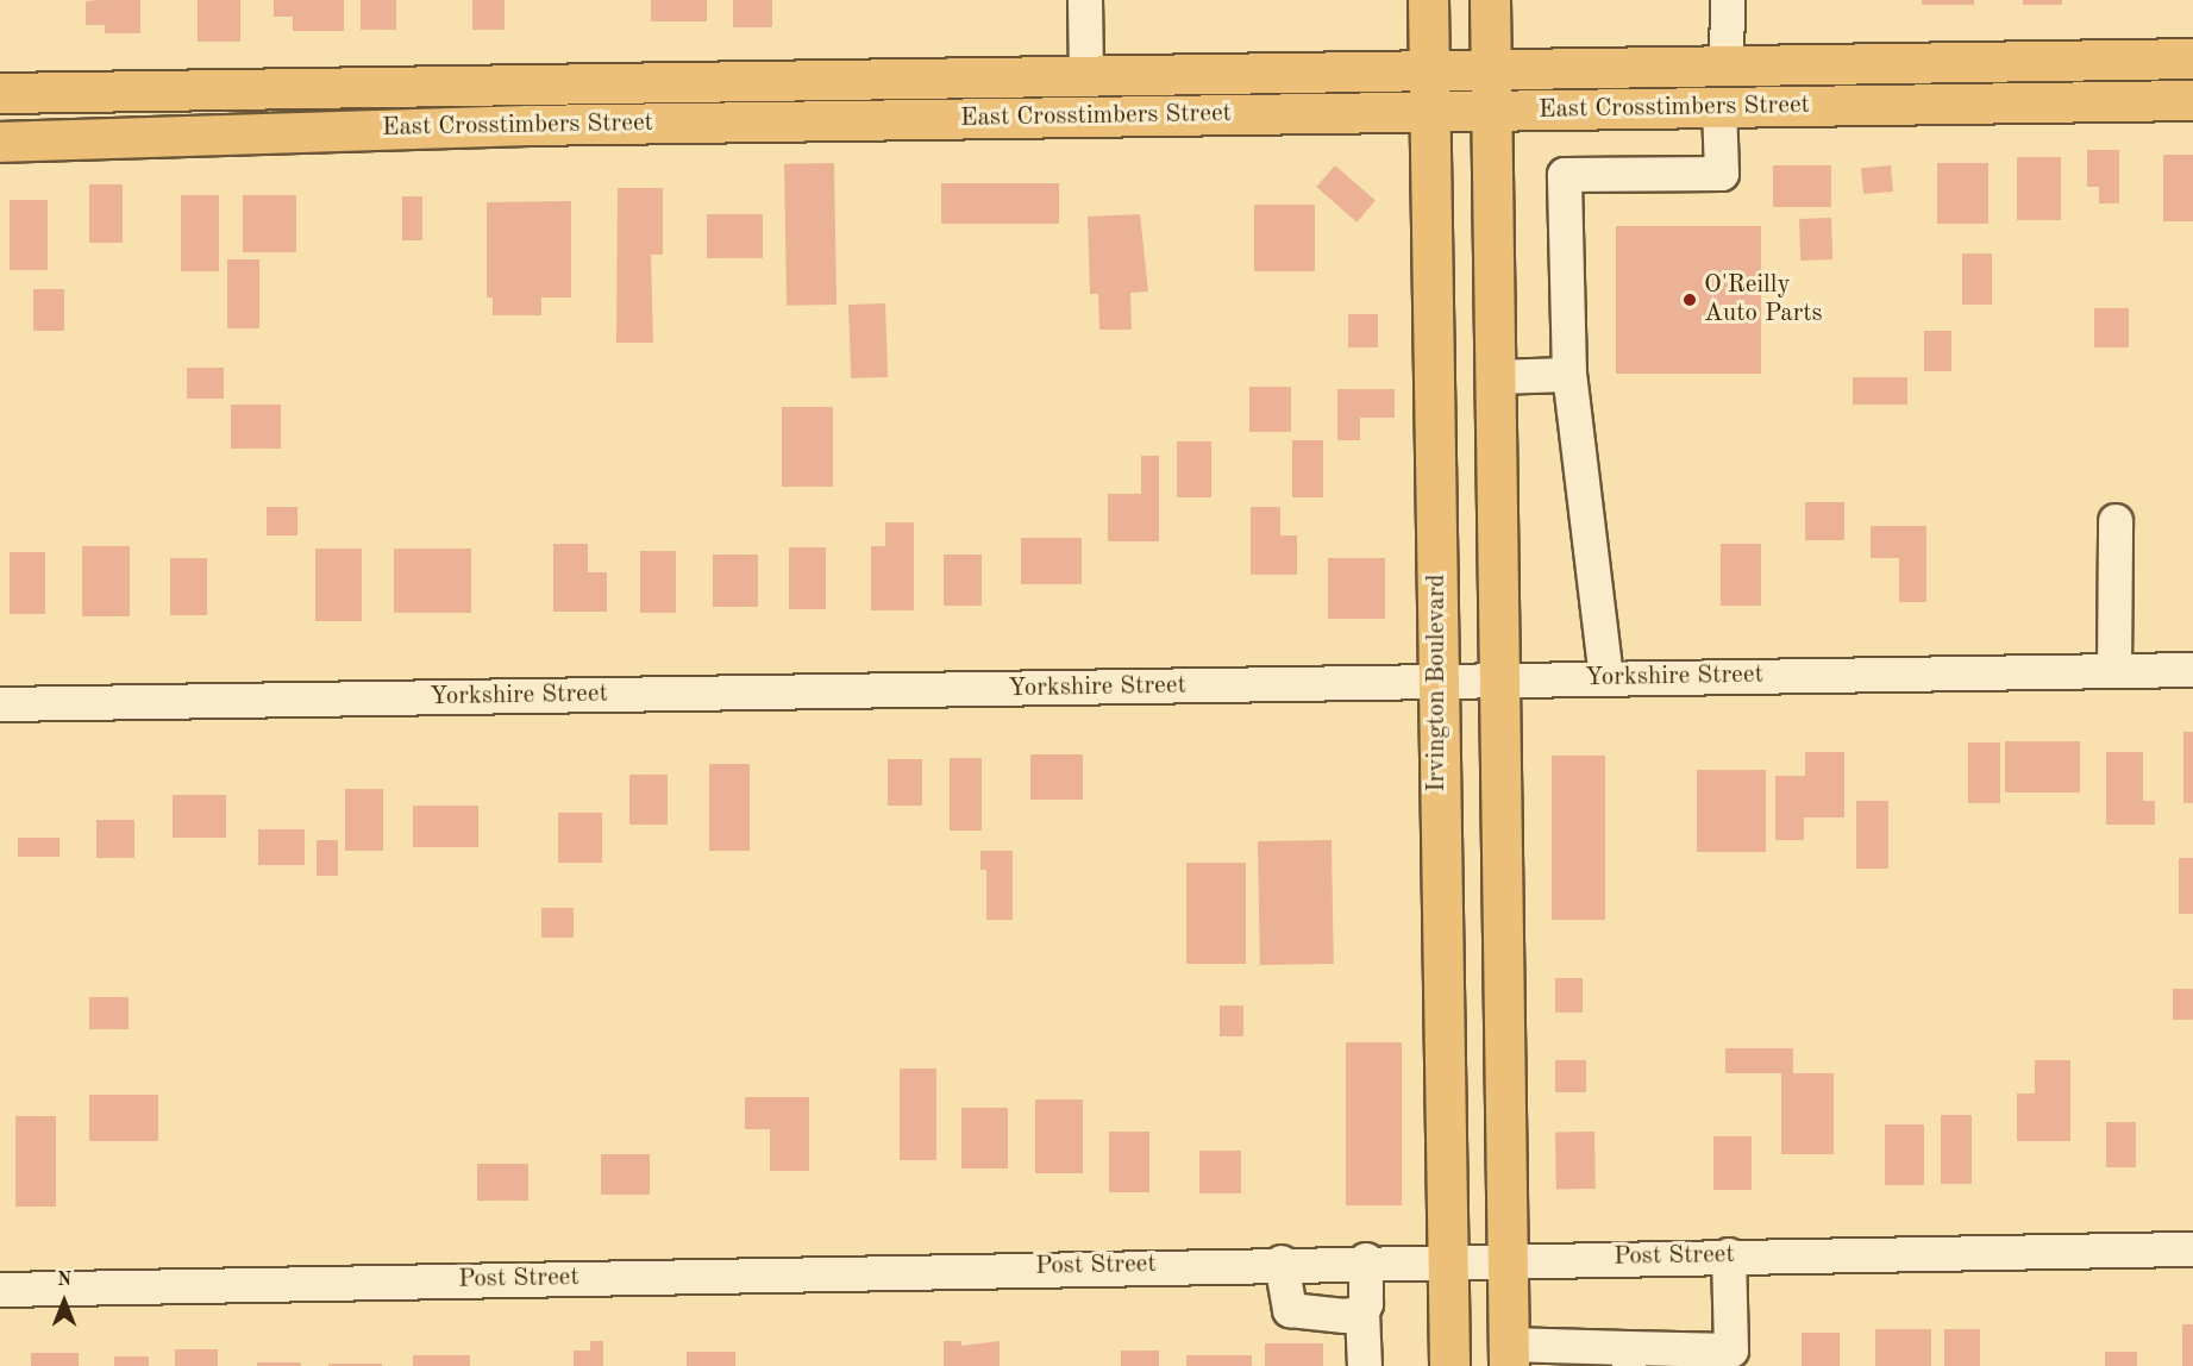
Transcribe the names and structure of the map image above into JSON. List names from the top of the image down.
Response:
{
  "streets": {
    "main road": ["East Crosstimbers Street", "Irvington Boulevard"],
    "street": ["Yorkshire Street", "Post Street"]
  },
  "crossings": [
    ["East Crosstimbers Street", "Irvington Boulevard"],
    ["Yorkshire Street", "Irvington Boulevard"],
    ["Irvington Boulevard", "Post Street"]
  ],
  "places": ["O'Reilly Auto Parts"],
  "north": "top"
}
